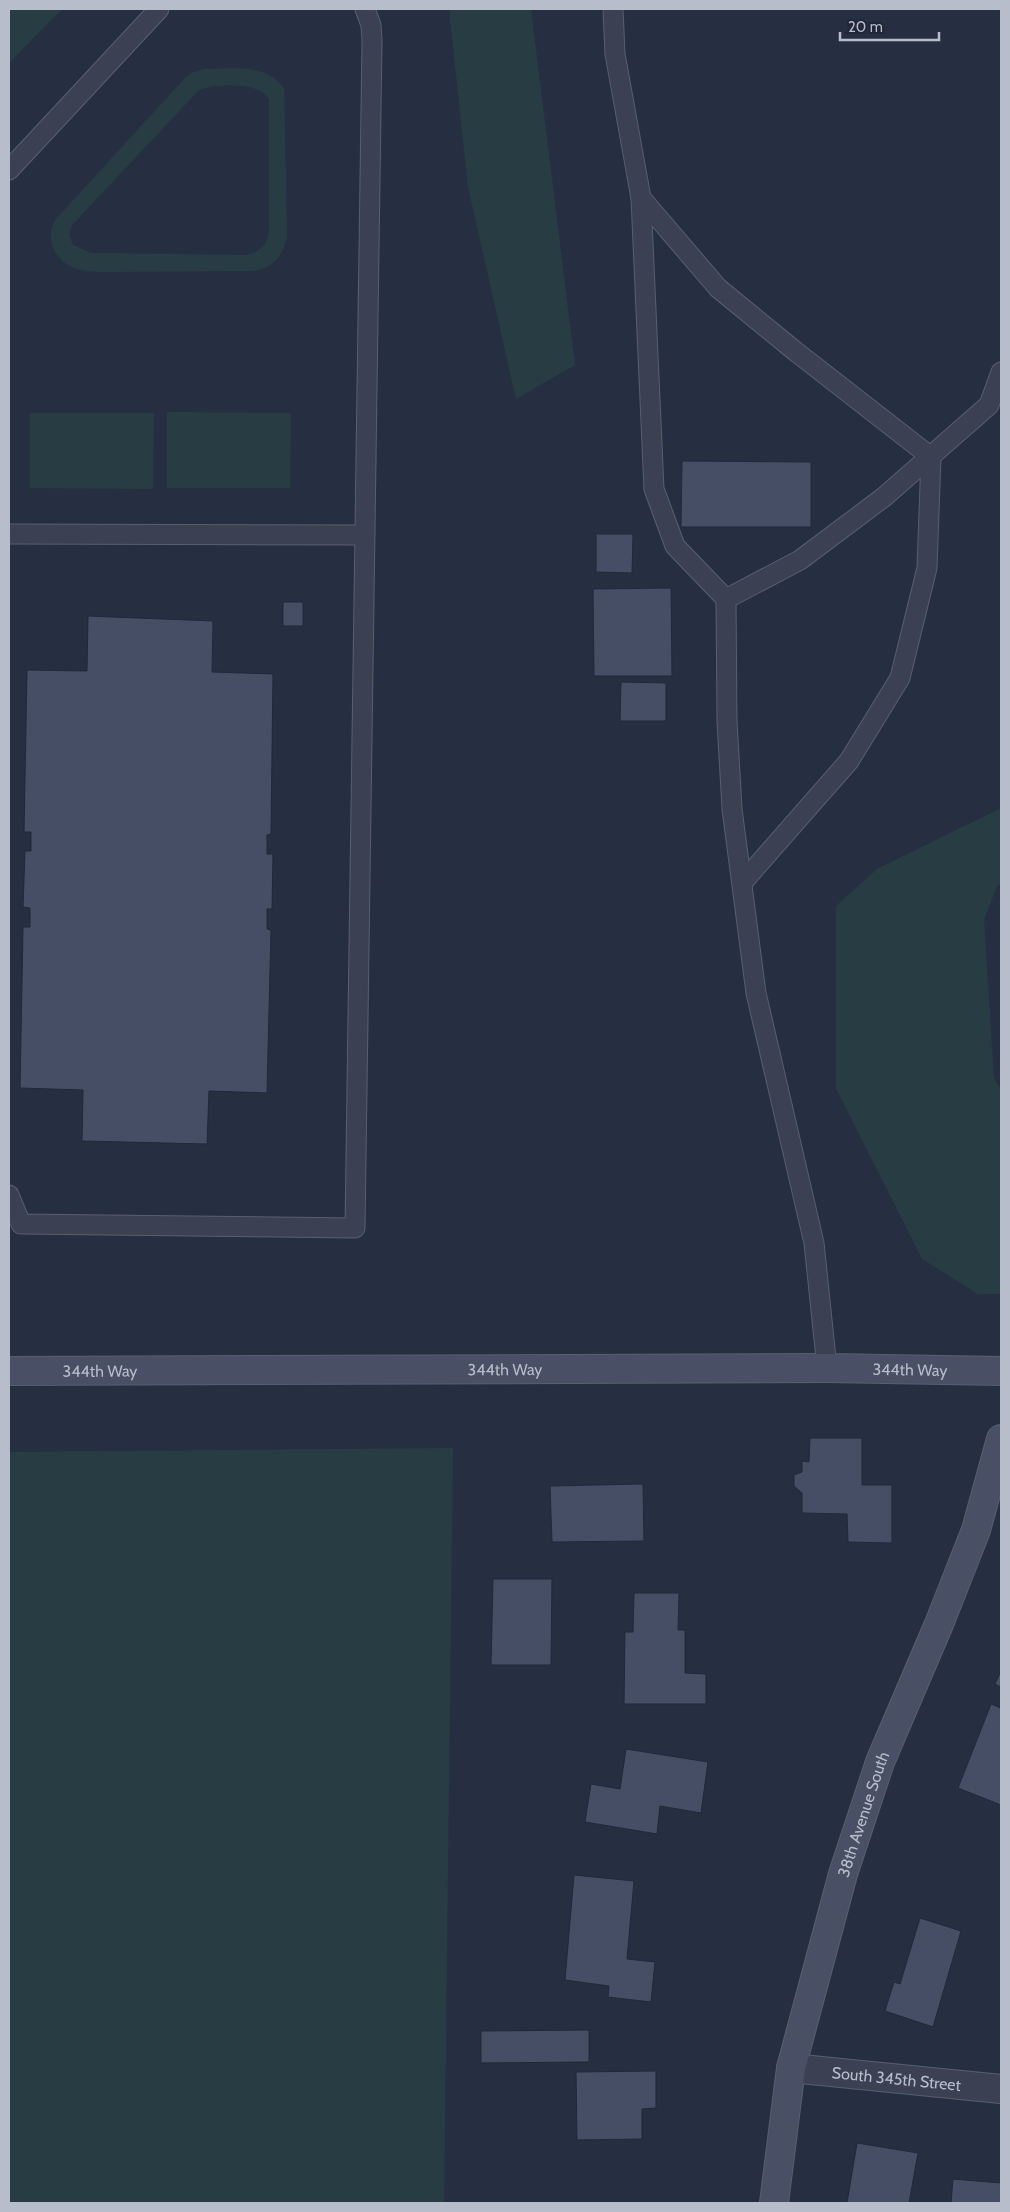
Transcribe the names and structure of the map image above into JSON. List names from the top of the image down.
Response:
{
  "streets": {
    "street": ["344th Way", "38th Avenue South", "South 345th Street"]
  },
  "crossings": [
    ["38th Avenue South", "South 345th Street"]
  ],
  "scale_bar": "20 m"
}
